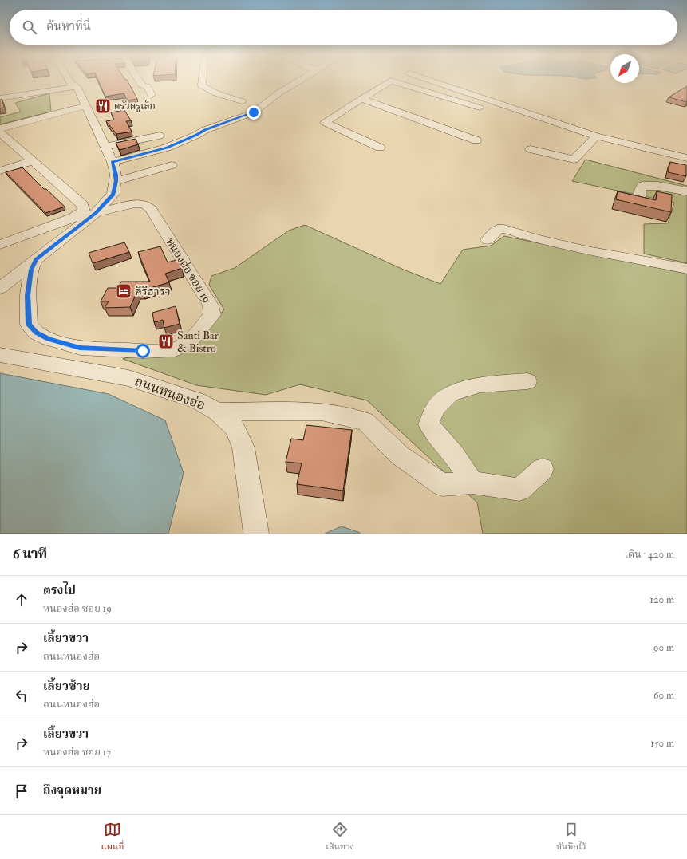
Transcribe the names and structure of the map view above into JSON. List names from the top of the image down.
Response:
{
  "streets": {
    "street": ["หนองฮ่อ ซอย 19", "ถนนหนองฮ่อ"]
  },
  "places": {
    "restaurant": ["ครัวครูเล็ก", "Santi Bar & Bistro"],
    "hotel": ["คีรีธารา"]
  },
  "north": "bottom left",
  "page": {
    "search": "ค้นหาที่นี่",
    "heading": ["6 นาที", "เดิน · 420 m"],
    "list": [
      ["ตรงไป", "หนองฮ่อ ซอย 19", "120 m"],
      ["เลี้ยวขวา", "ถนนหนองฮ่อ", "90 m"],
      ["เลี้ยวซ้าย", "ถนนหนองฮ่อ", "60 m"],
      ["เลี้ยวขวา", "หนองฮ่อ ซอย 17", "150 m"],
      "ถึงจุดหมาย"
    ],
    "nav": ["แผนที่", "เส้นทาง", "บันทึกไว้"]
  }
}
